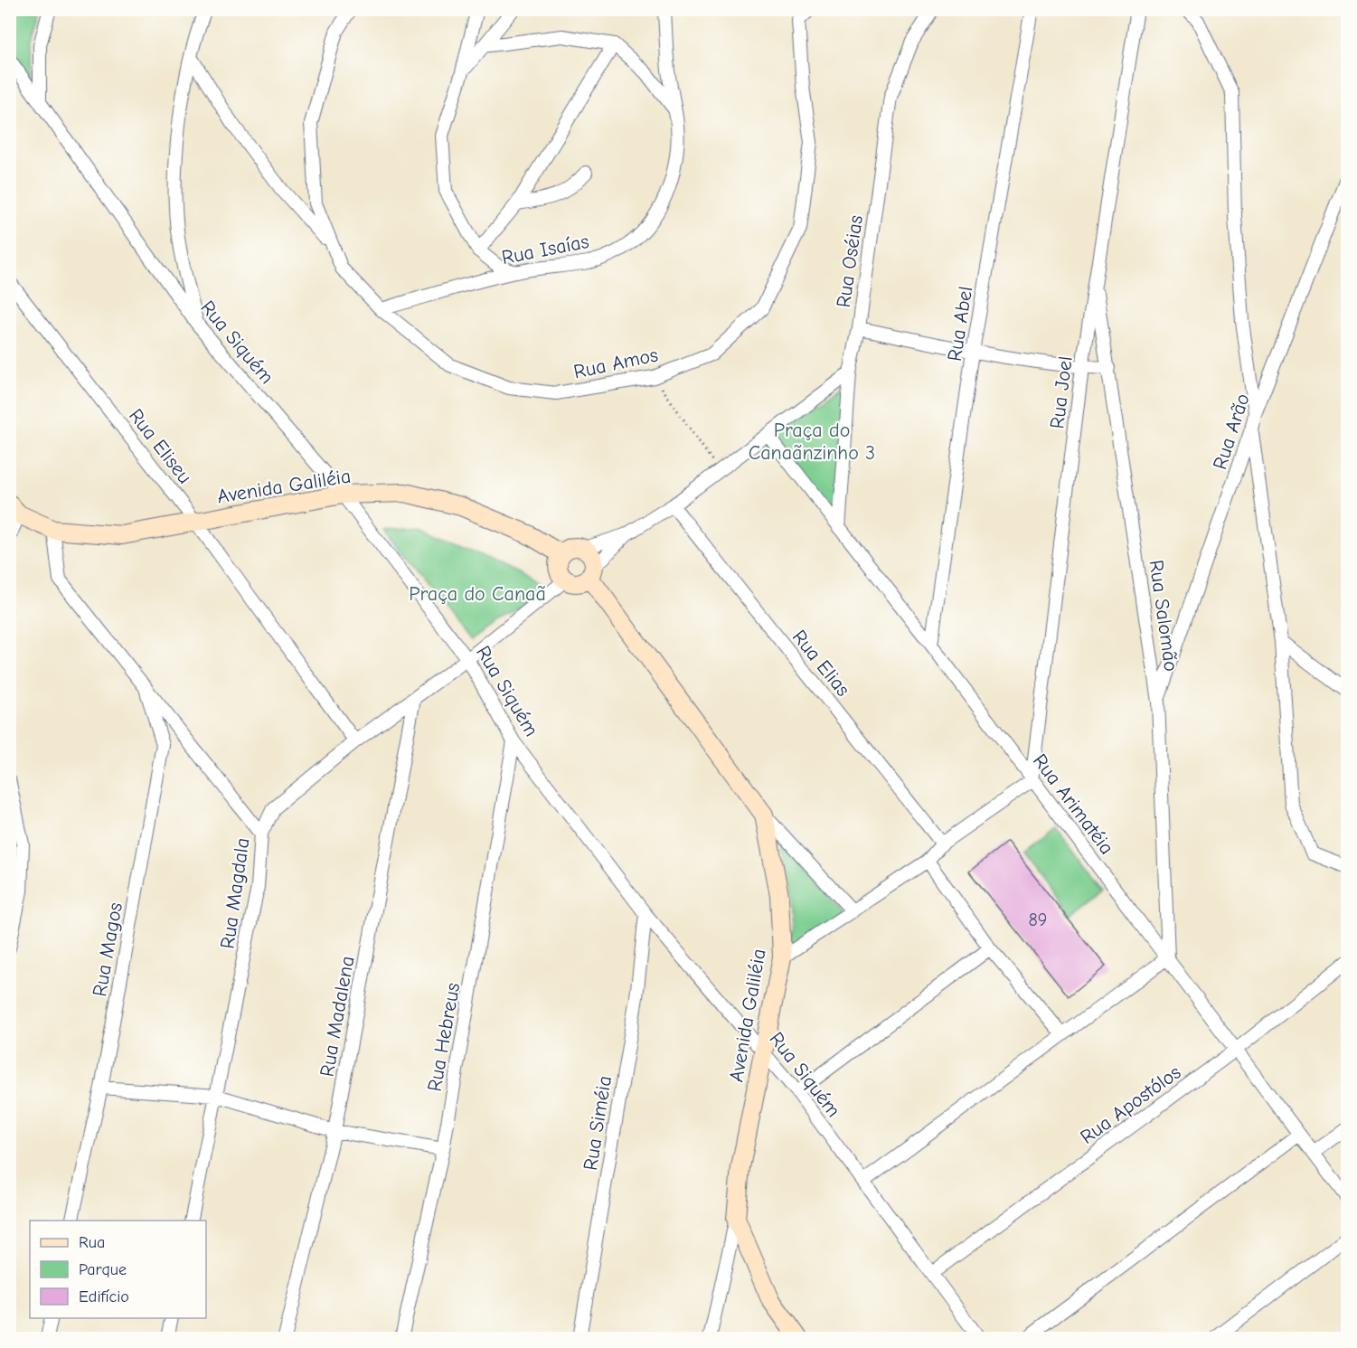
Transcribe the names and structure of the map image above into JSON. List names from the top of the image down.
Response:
{
  "streets": {
    "main road": ["Avenida Galiléia"],
    "street": [
      "Rua Isaías",
      "Rua Oséias",
      "Rua Abel",
      "Rua Siquém",
      "Rua Amos",
      "Rua Joel",
      "Rua Arão",
      "Rua Eliseu",
      "Rua Salomão",
      "Rua Elias",
      "Rua Arimatéia",
      "Rua Magdala",
      "Rua Magos",
      "Rua Madalena",
      "Rua Hebreus",
      "Rua Apostólos",
      "Rua Siméia"
    ]
  },
  "crossings": [
    ["Rua Isaías", "Rua Amos"],
    ["Rua Oséias", "Rua Arimatéia"],
    ["Rua Abel", "Rua Arimatéia"],
    ["Rua Siquém", "Avenida Galiléia"],
    ["Rua Siquém", "Rua Magdala"],
    ["Rua Siquém", "Rua Hebreus"],
    ["Rua Siquém", "Rua Apostólos"],
    ["Rua Siquém", "Rua Siméia"],
    ["Rua Joel", "Rua Salomão"],
    ["Rua Joel", "Rua Arimatéia"],
    ["Rua Arão", "Rua Salomão"],
    ["Rua Eliseu", "Avenida Galiléia"],
    ["Rua Eliseu", "Rua Magdala"],
    ["Avenida Galiléia", "Rua Magdala"],
    ["Rua Salomão", "Rua Arimatéia"],
    ["Rua Arimatéia", "Rua Apostólos"],
    ["Rua Magdala", "Rua Madalena"]
  ],
  "parks": ["Praça do Canaãnzinho 3", "Praça do Canaã"],
  "house_numbers": ["89"],
  "legend": ["Rua", "Parque", "Edifício"]
}
